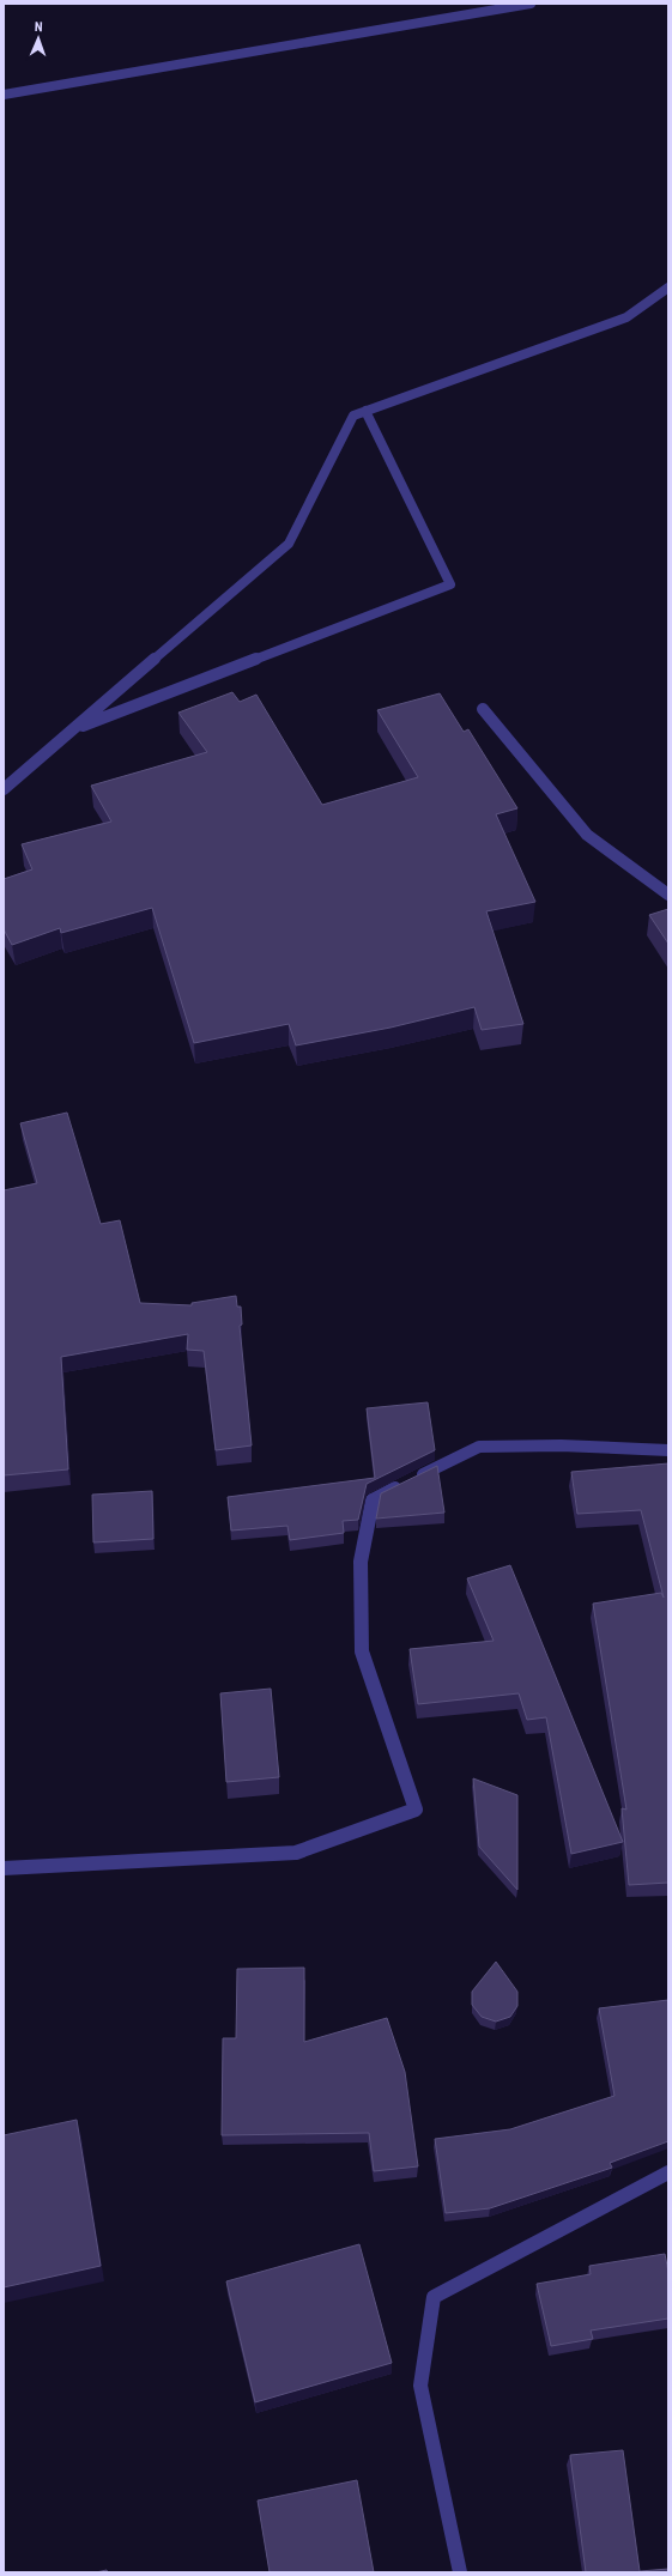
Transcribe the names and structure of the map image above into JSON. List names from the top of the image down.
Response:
{
  "north": "top"
}
